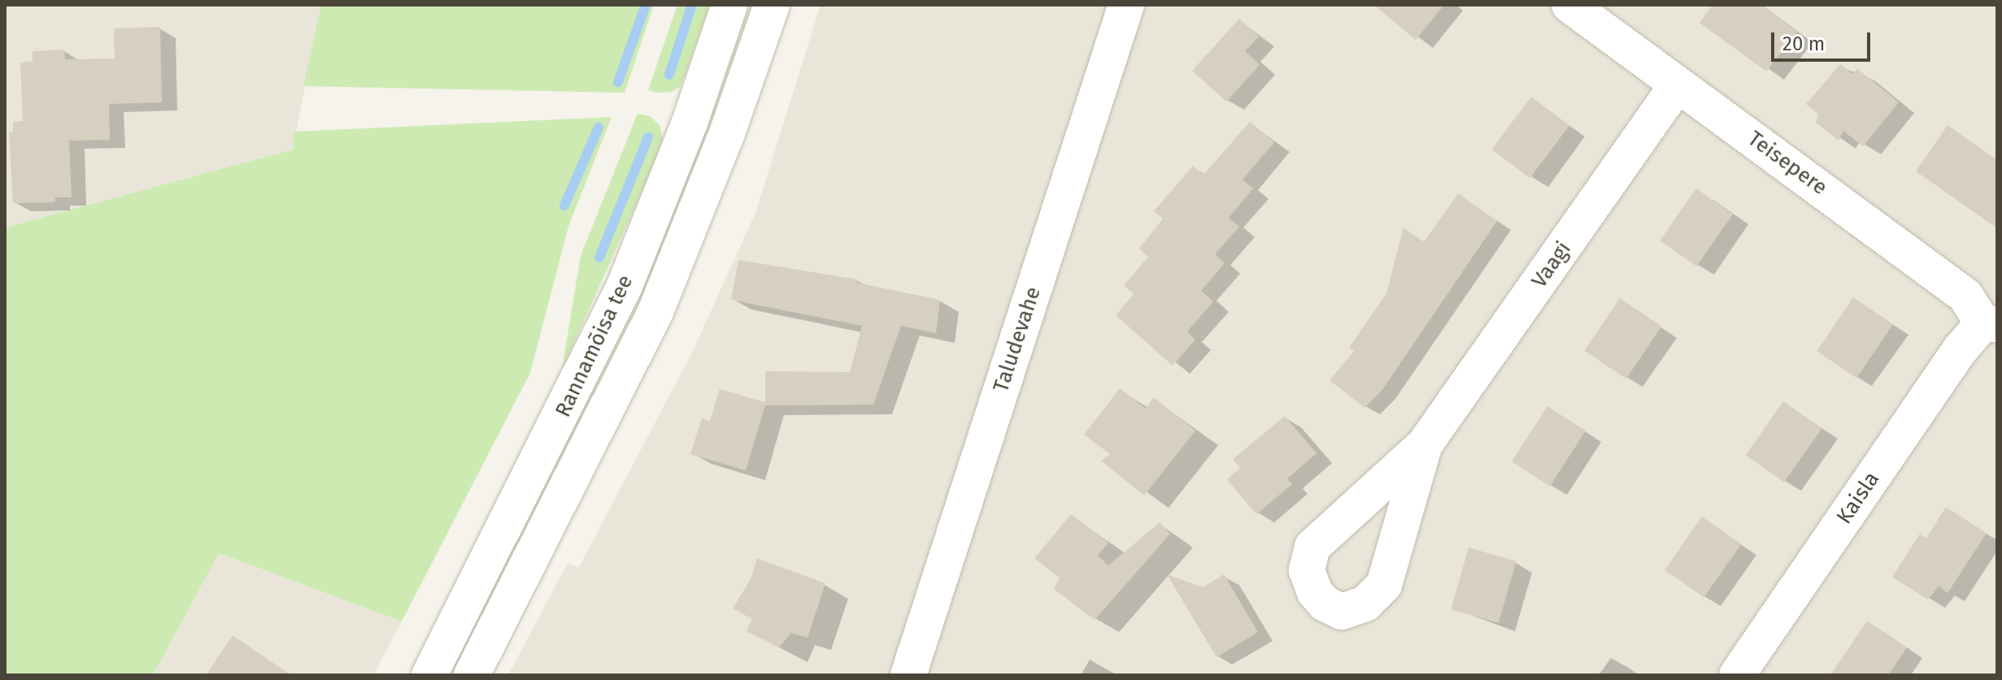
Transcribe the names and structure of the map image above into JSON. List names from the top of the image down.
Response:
{
  "streets": {
    "street": [
      "Teisepere",
      "Vaagi",
      "Taludevahe",
      "Rannamõisa tee",
      "Kaisla"
    ]
  },
  "crossings": [
    ["Teisepere", "Vaagi"],
    ["Teisepere", "Kaisla"]
  ],
  "scale_bar": "20 m"
}
